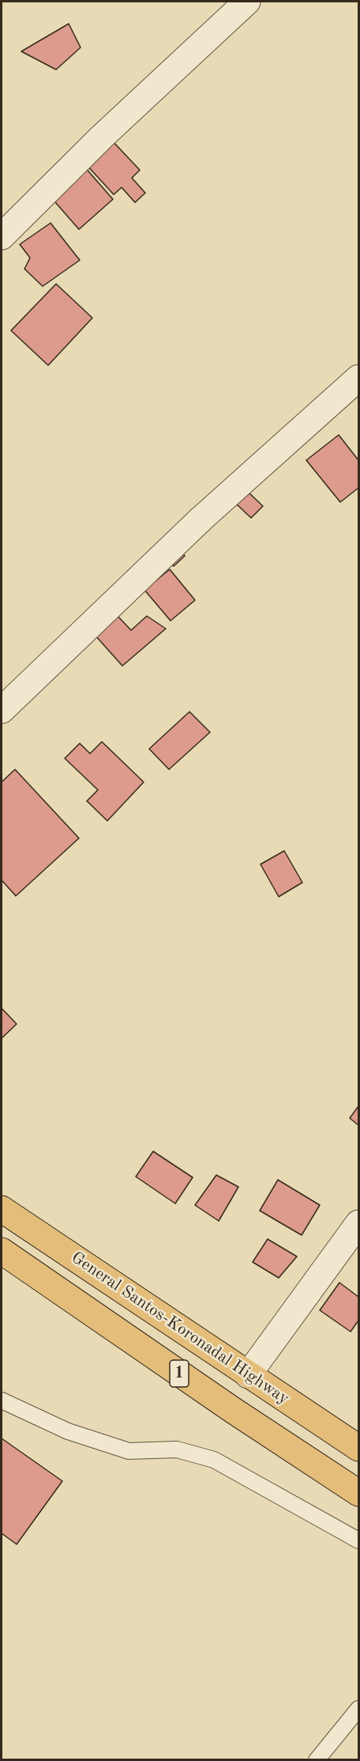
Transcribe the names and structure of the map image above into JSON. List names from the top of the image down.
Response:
{
  "streets": {
    "highway": ["General Santos-Koronadal Highway", "1"]
  }
}
